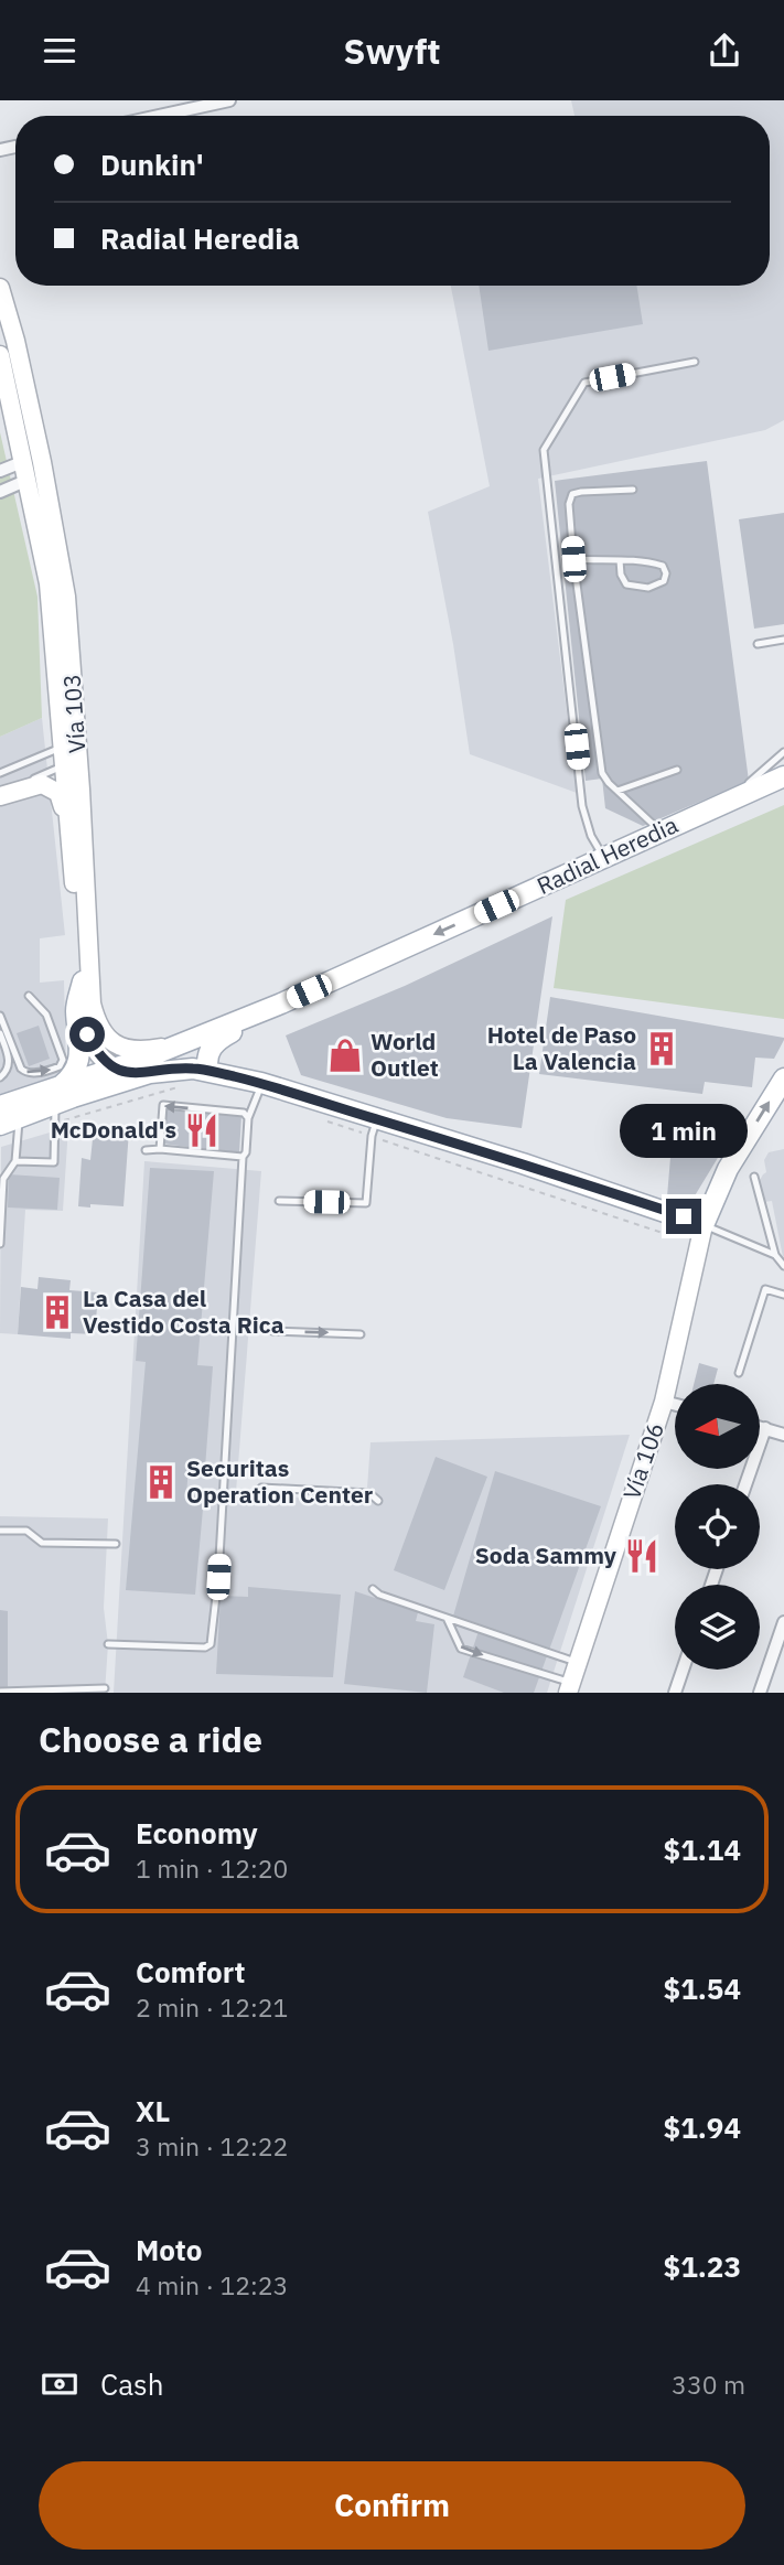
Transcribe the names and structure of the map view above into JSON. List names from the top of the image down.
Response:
{
  "streets": {
    "main road": ["Vía 103", "Radial Heredia", "Vía 106"]
  },
  "crossings": [
    ["Vía 103", "Radial Heredia"],
    ["Radial Heredia", "Vía 106"]
  ],
  "places": {
    "building": ["Hotel de Paso La Valencia", "La Casa del Vestido Costa Rica", "Securitas Operation Center"],
    "shop": ["World Outlet"],
    "restaurant": ["McDonald's", "Soda Sammy"]
  },
  "north": "left",
  "page": {
    "header": "Swyft",
    "banner": ["Dunkin'", "Radial Heredia"],
    "bubble": "1 min",
    "heading": "Choose a ride",
    "list": [
      {
        "name": "Economy",
        "note": "1 min · 12:20",
        "value": "$1.14"
      },
      {
        "name": "Comfort",
        "note": "2 min · 12:21",
        "value": "$1.54"
      },
      {
        "name": "XL",
        "note": "3 min · 12:22",
        "value": "$1.94"
      },
      {
        "name": "Moto",
        "note": "4 min · 12:23",
        "value": "$1.23"
      }
    ],
    "pay": ["Cash", "330 m"],
    "buttons": "Confirm"
  }
}
